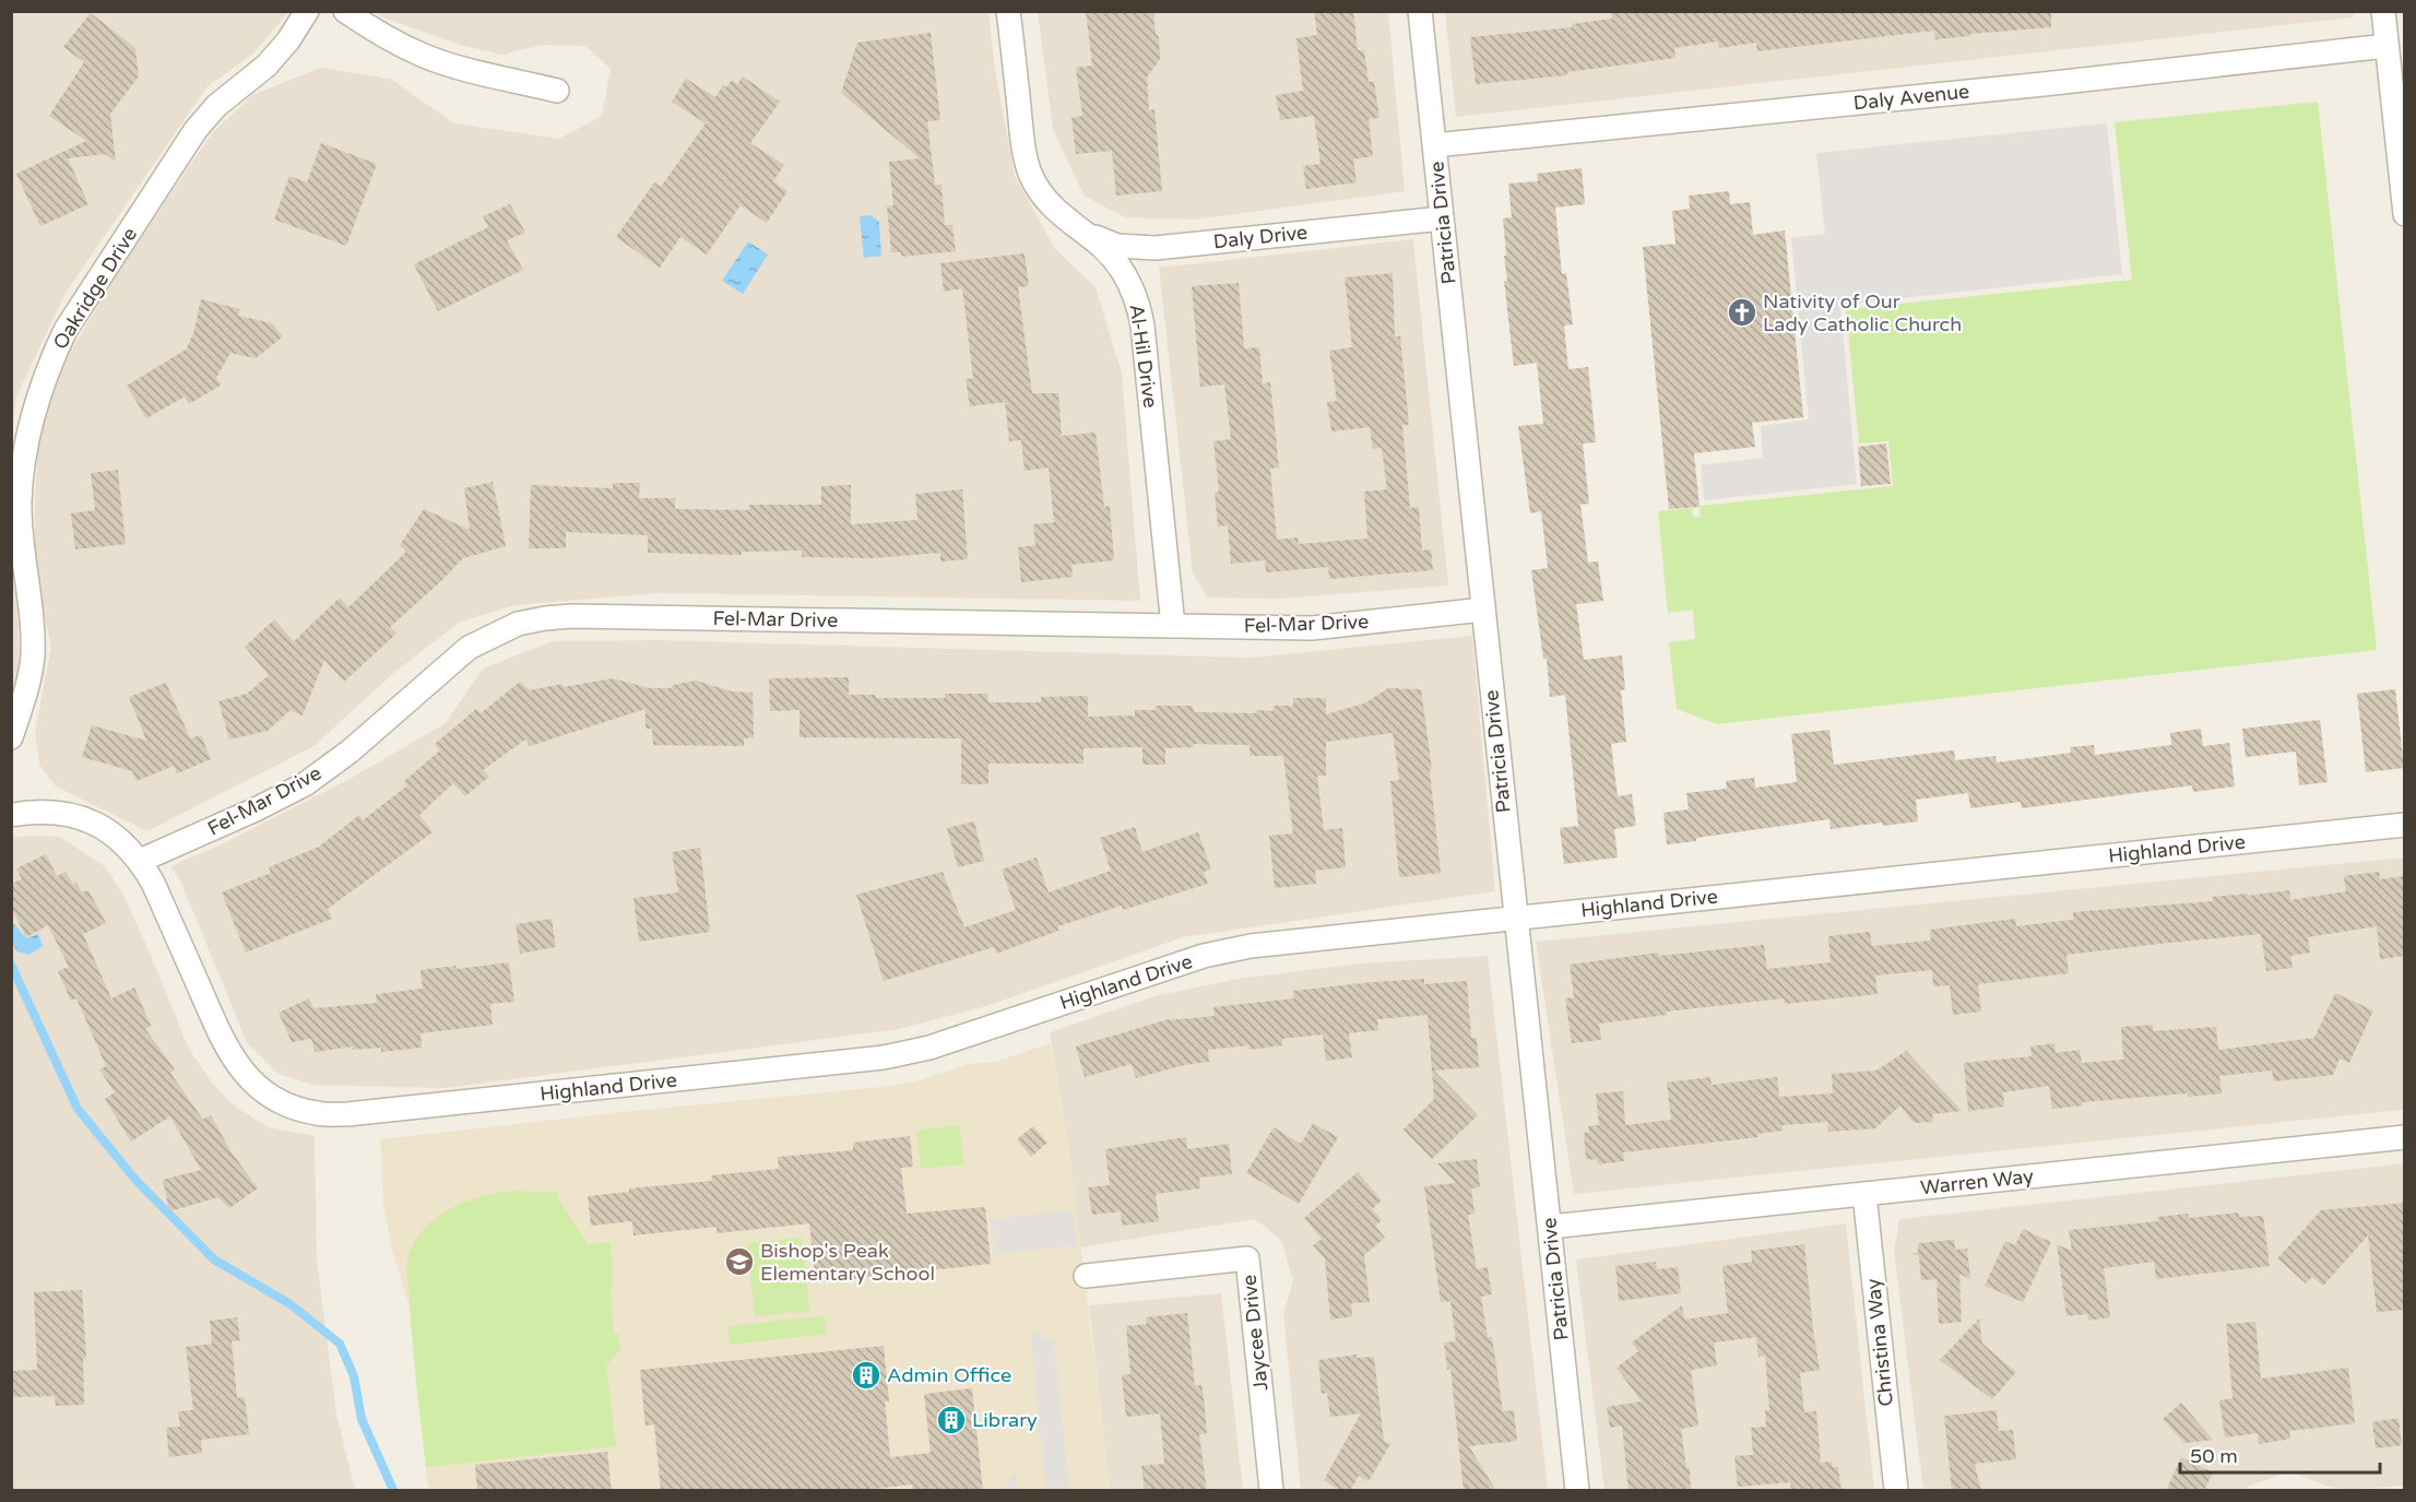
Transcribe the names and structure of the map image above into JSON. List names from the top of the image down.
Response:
{
  "streets": {
    "street": [
      "Daly Avenue",
      "Patricia Drive",
      "Daly Drive",
      "Oakridge Drive",
      "Al-Hil Drive",
      "Fel-Mar Drive",
      "Highland Drive",
      "Warren Way",
      "Jaycee Drive",
      "Christina Way"
    ]
  },
  "crossings": [
    ["Daly Avenue", "Patricia Drive"],
    ["Patricia Drive", "Daly Drive"],
    ["Patricia Drive", "Fel-Mar Drive"],
    ["Patricia Drive", "Highland Drive"],
    ["Patricia Drive", "Warren Way"],
    ["Daly Drive", "Al-Hil Drive"],
    ["Al-Hil Drive", "Fel-Mar Drive"],
    ["Fel-Mar Drive", "Highland Drive"],
    ["Warren Way", "Christina Way"]
  ],
  "places": {
    "church": ["Nativity of Our Lady Catholic Church"],
    "school or university": ["Bishop's Peak Elementary School"],
    "building": ["Admin Office", "Library"]
  },
  "scale_bar": "50 m"
}
